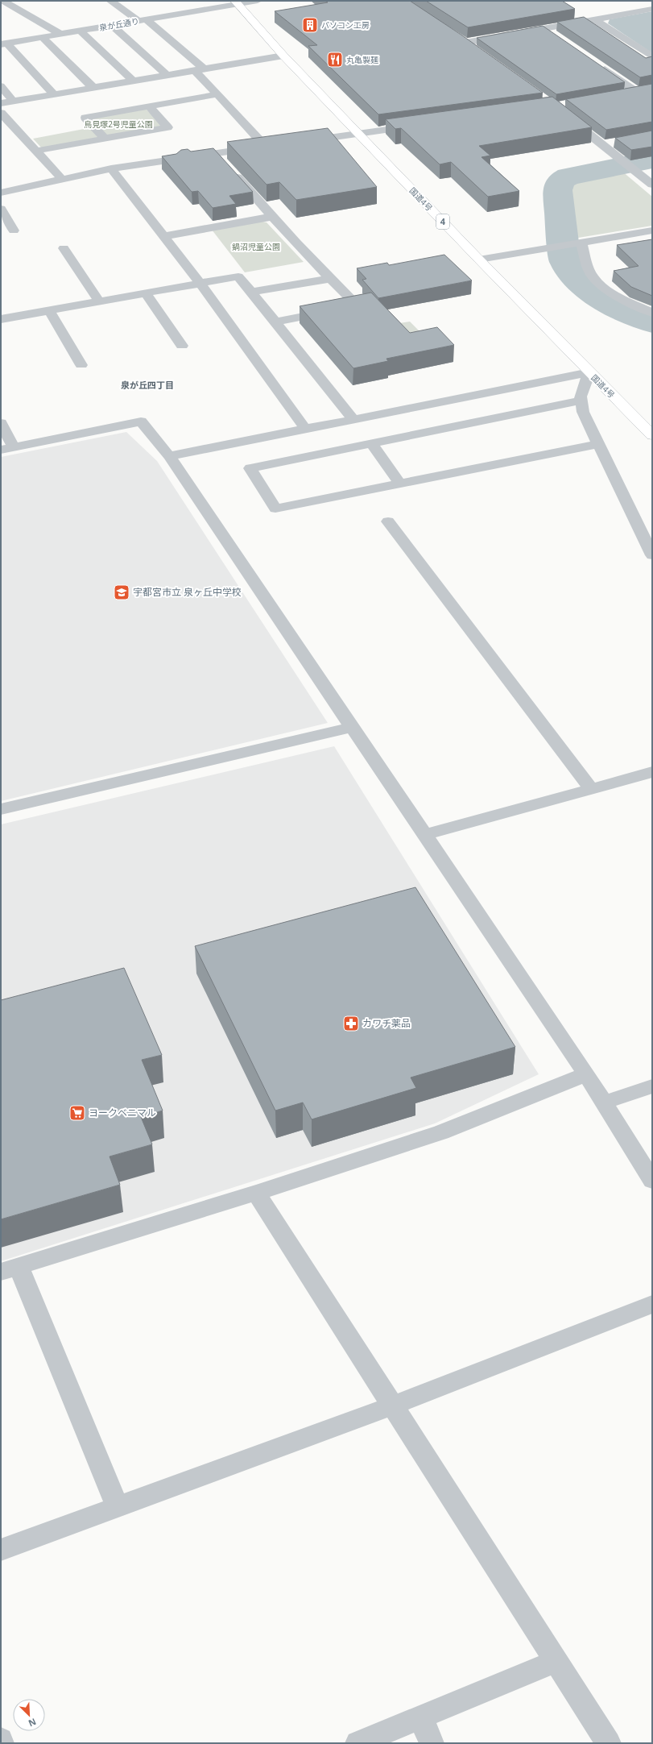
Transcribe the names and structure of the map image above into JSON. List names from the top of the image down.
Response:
{
  "streets": {
    "highway": ["国道4号", "4"],
    "street": ["泉が丘通り"]
  },
  "crossings": [
    ["泉が丘通り", "国道4号"]
  ],
  "districts": ["泉が丘四丁目"],
  "parks": ["鳥見塚2号児童公園", "鍋沼児童公園"],
  "places": {
    "building": ["パソコン工房"],
    "restaurant": ["丸亀製麺"],
    "school or university": ["宇都宮市立 泉ヶ丘中学校"],
    "pharmacy": ["カワチ薬品"],
    "supermarket": ["ヨークベニマル"]
  },
  "north": "bottom right"
}
